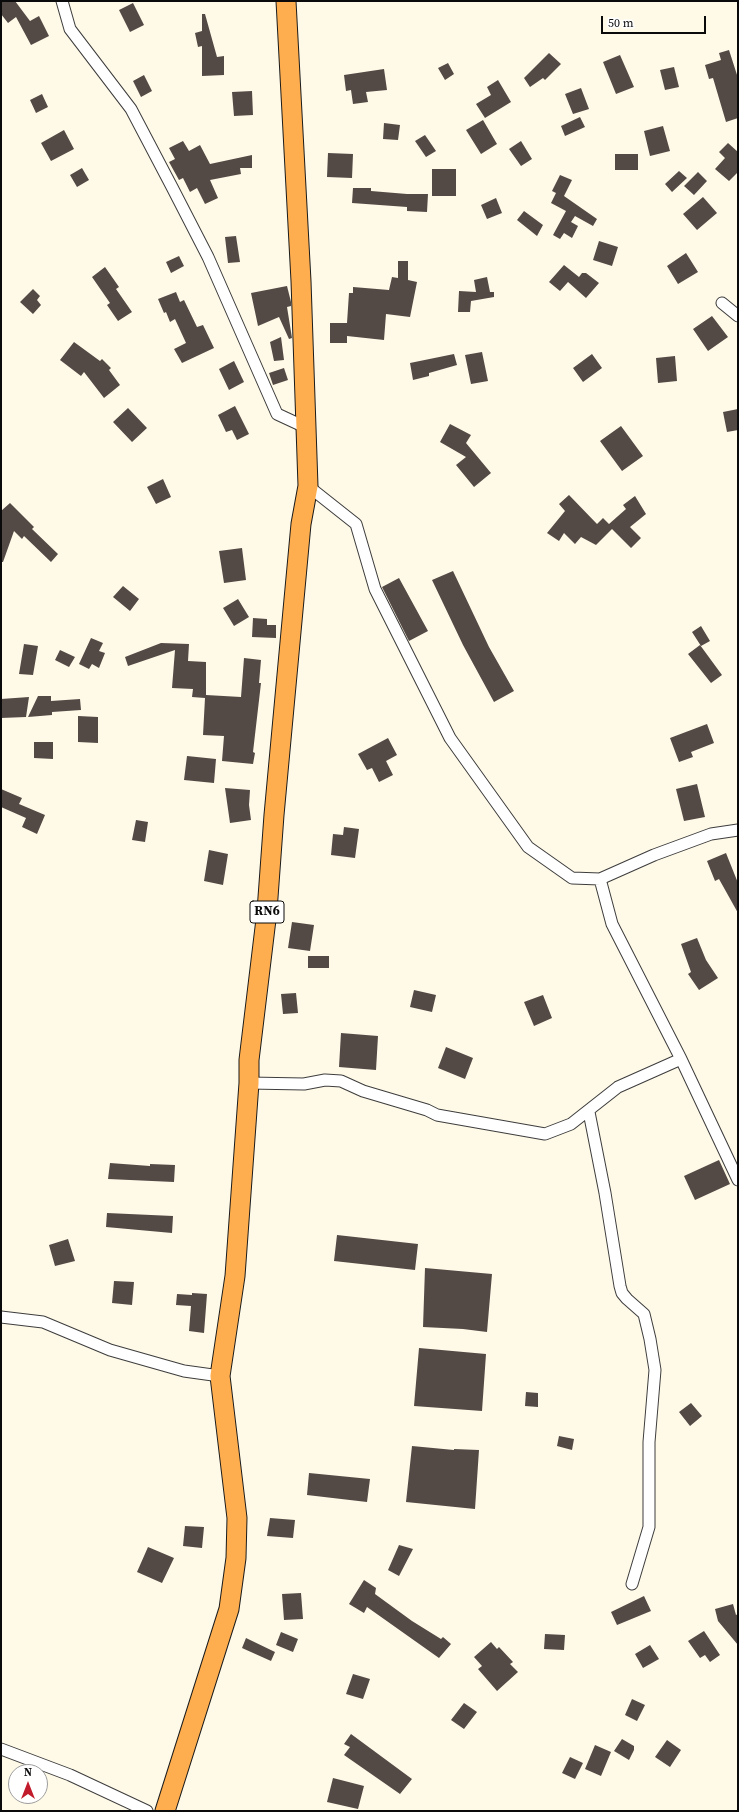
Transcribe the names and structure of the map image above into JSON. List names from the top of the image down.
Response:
{
  "streets": {
    "highway": ["RN6"]
  },
  "scale_bar": "50 m",
  "north": "top"
}
